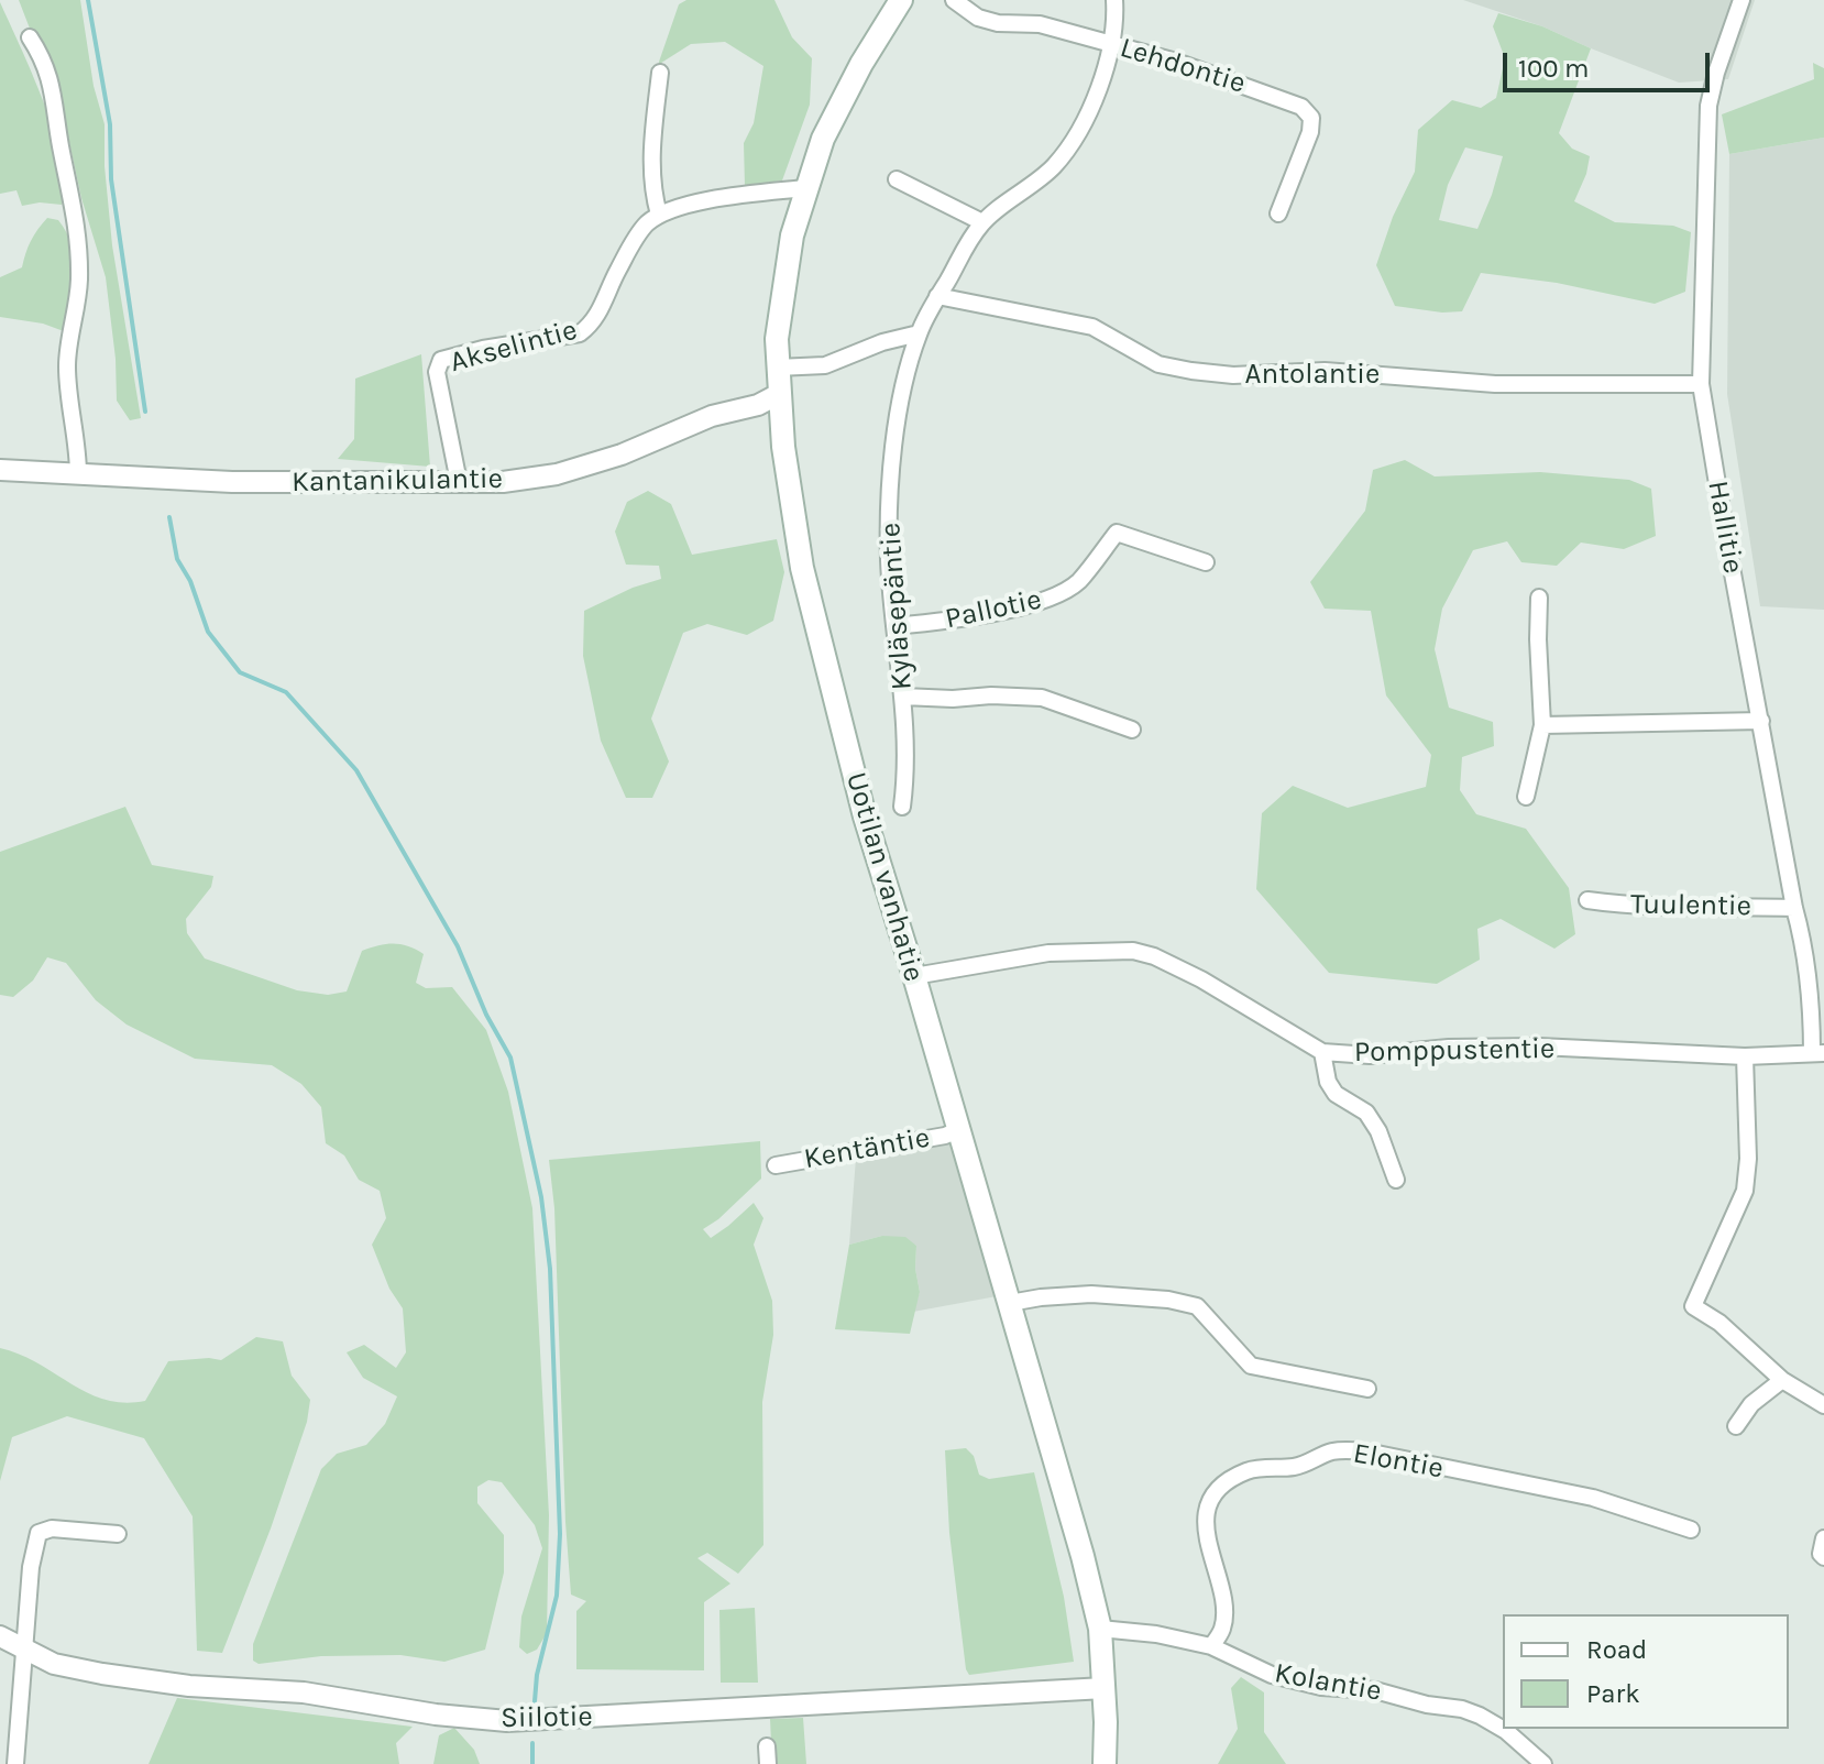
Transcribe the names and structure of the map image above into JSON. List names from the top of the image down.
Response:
{
  "streets": {
    "main road": ["Uotilan vanhatie"],
    "street": [
      "Lehdontie",
      "Akselintie",
      "Antolantie",
      "Kantanikulantie",
      "Hallitie",
      "Kyläsepäntie",
      "Pallotie",
      "Tuulentie",
      "Pomppustentie",
      "Kentäntie",
      "Elontie",
      "Kolantie",
      "Siilotie"
    ]
  },
  "crossings": [
    ["Lehdontie", "Kyläsepäntie"],
    ["Akselintie", "Kantanikulantie"],
    ["Antolantie", "Hallitie"],
    ["Antolantie", "Kyläsepäntie"],
    ["Kantanikulantie", "Uotilan vanhatie"],
    ["Hallitie", "Tuulentie"],
    ["Hallitie", "Pomppustentie"],
    ["Kyläsepäntie", "Pallotie"],
    ["Uotilan vanhatie", "Pomppustentie"],
    ["Uotilan vanhatie", "Kentäntie"],
    ["Uotilan vanhatie", "Kolantie"],
    ["Uotilan vanhatie", "Siilotie"],
    ["Elontie", "Kolantie"]
  ],
  "legend": ["Road", "Park"],
  "scale_bar": "100 m"
}
